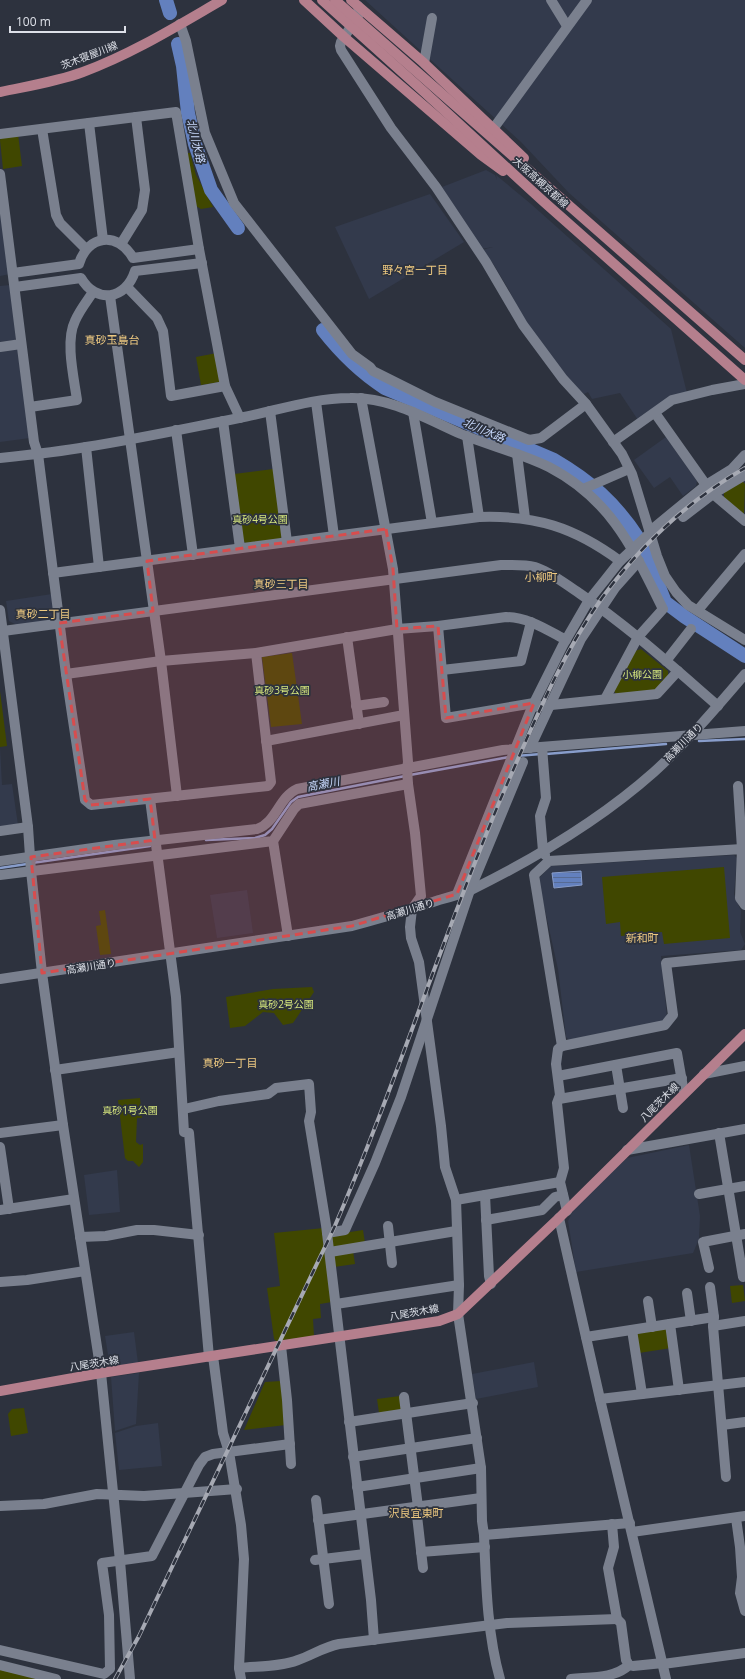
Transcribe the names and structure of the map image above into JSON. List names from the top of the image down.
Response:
{
  "streets": {
    "main road": ["茨木寝屋川線", "大阪高槻京都線", "八尾茨木線"],
    "street": ["高瀬川通り"]
  },
  "districts": [
    "野々宮一丁目",
    "真砂玉島台",
    "小柳町",
    "真砂三丁目",
    "真砂二丁目",
    "新和町",
    "真砂一丁目",
    "沢良宜東町"
  ],
  "water": ["北川水路", "高瀬川"],
  "parks": [
    "真砂4号公園",
    "小柳公園",
    "真砂3号公園",
    "真砂2号公園",
    "真砂1号公園"
  ],
  "scale_bar": "100 m"
}
